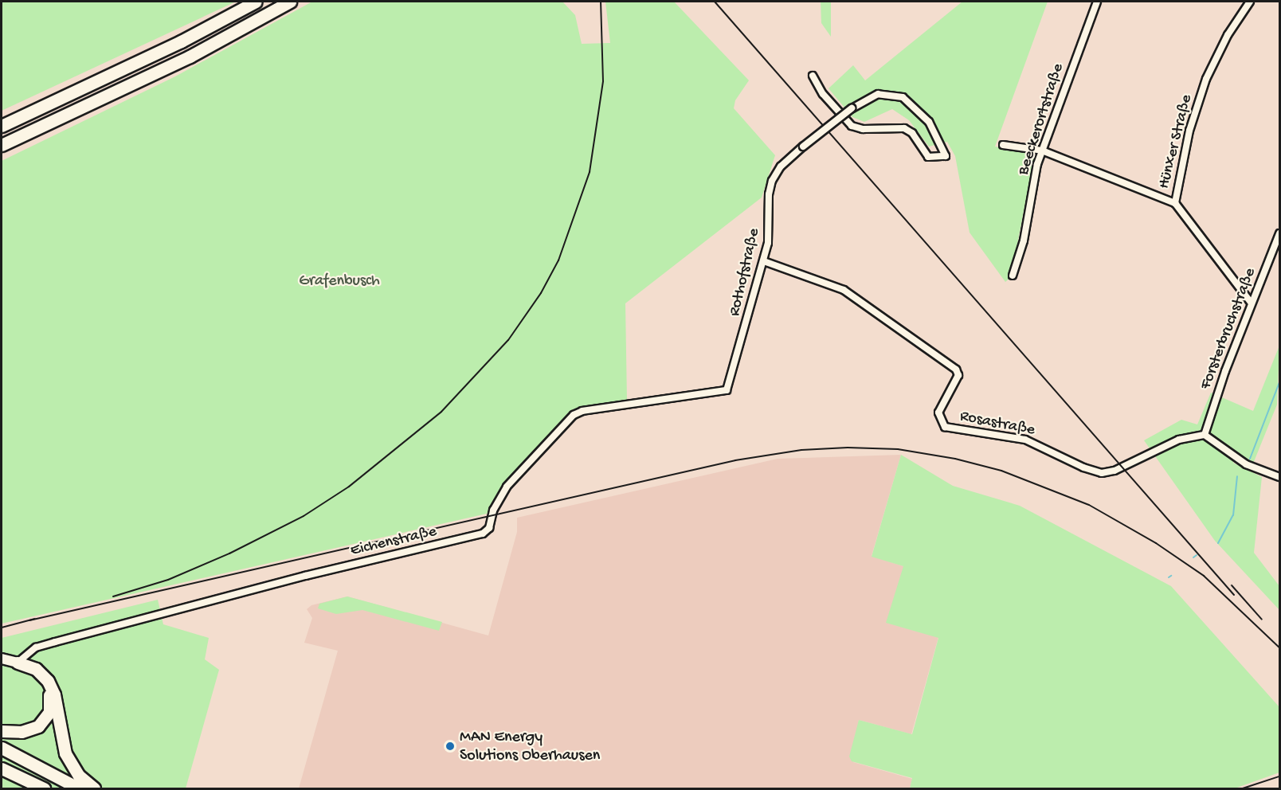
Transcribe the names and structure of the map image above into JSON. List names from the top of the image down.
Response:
{
  "streets": {
    "street": [
      "Beeckerortstraße",
      "Hünxer Straße",
      "Rothofstraße",
      "Forsterbruchstraße",
      "Rosastraße",
      "Eichenstraße"
    ]
  },
  "crossings": [
    ["Hünxer Straße", "Forsterbruchstraße"],
    ["Rothofstraße", "Rosastraße"],
    ["Rothofstraße", "Eichenstraße"],
    ["Forsterbruchstraße", "Rosastraße"]
  ],
  "parks": ["Grafenbusch"],
  "places": ["MAN Energy Solutions Oberhausen"]
}
